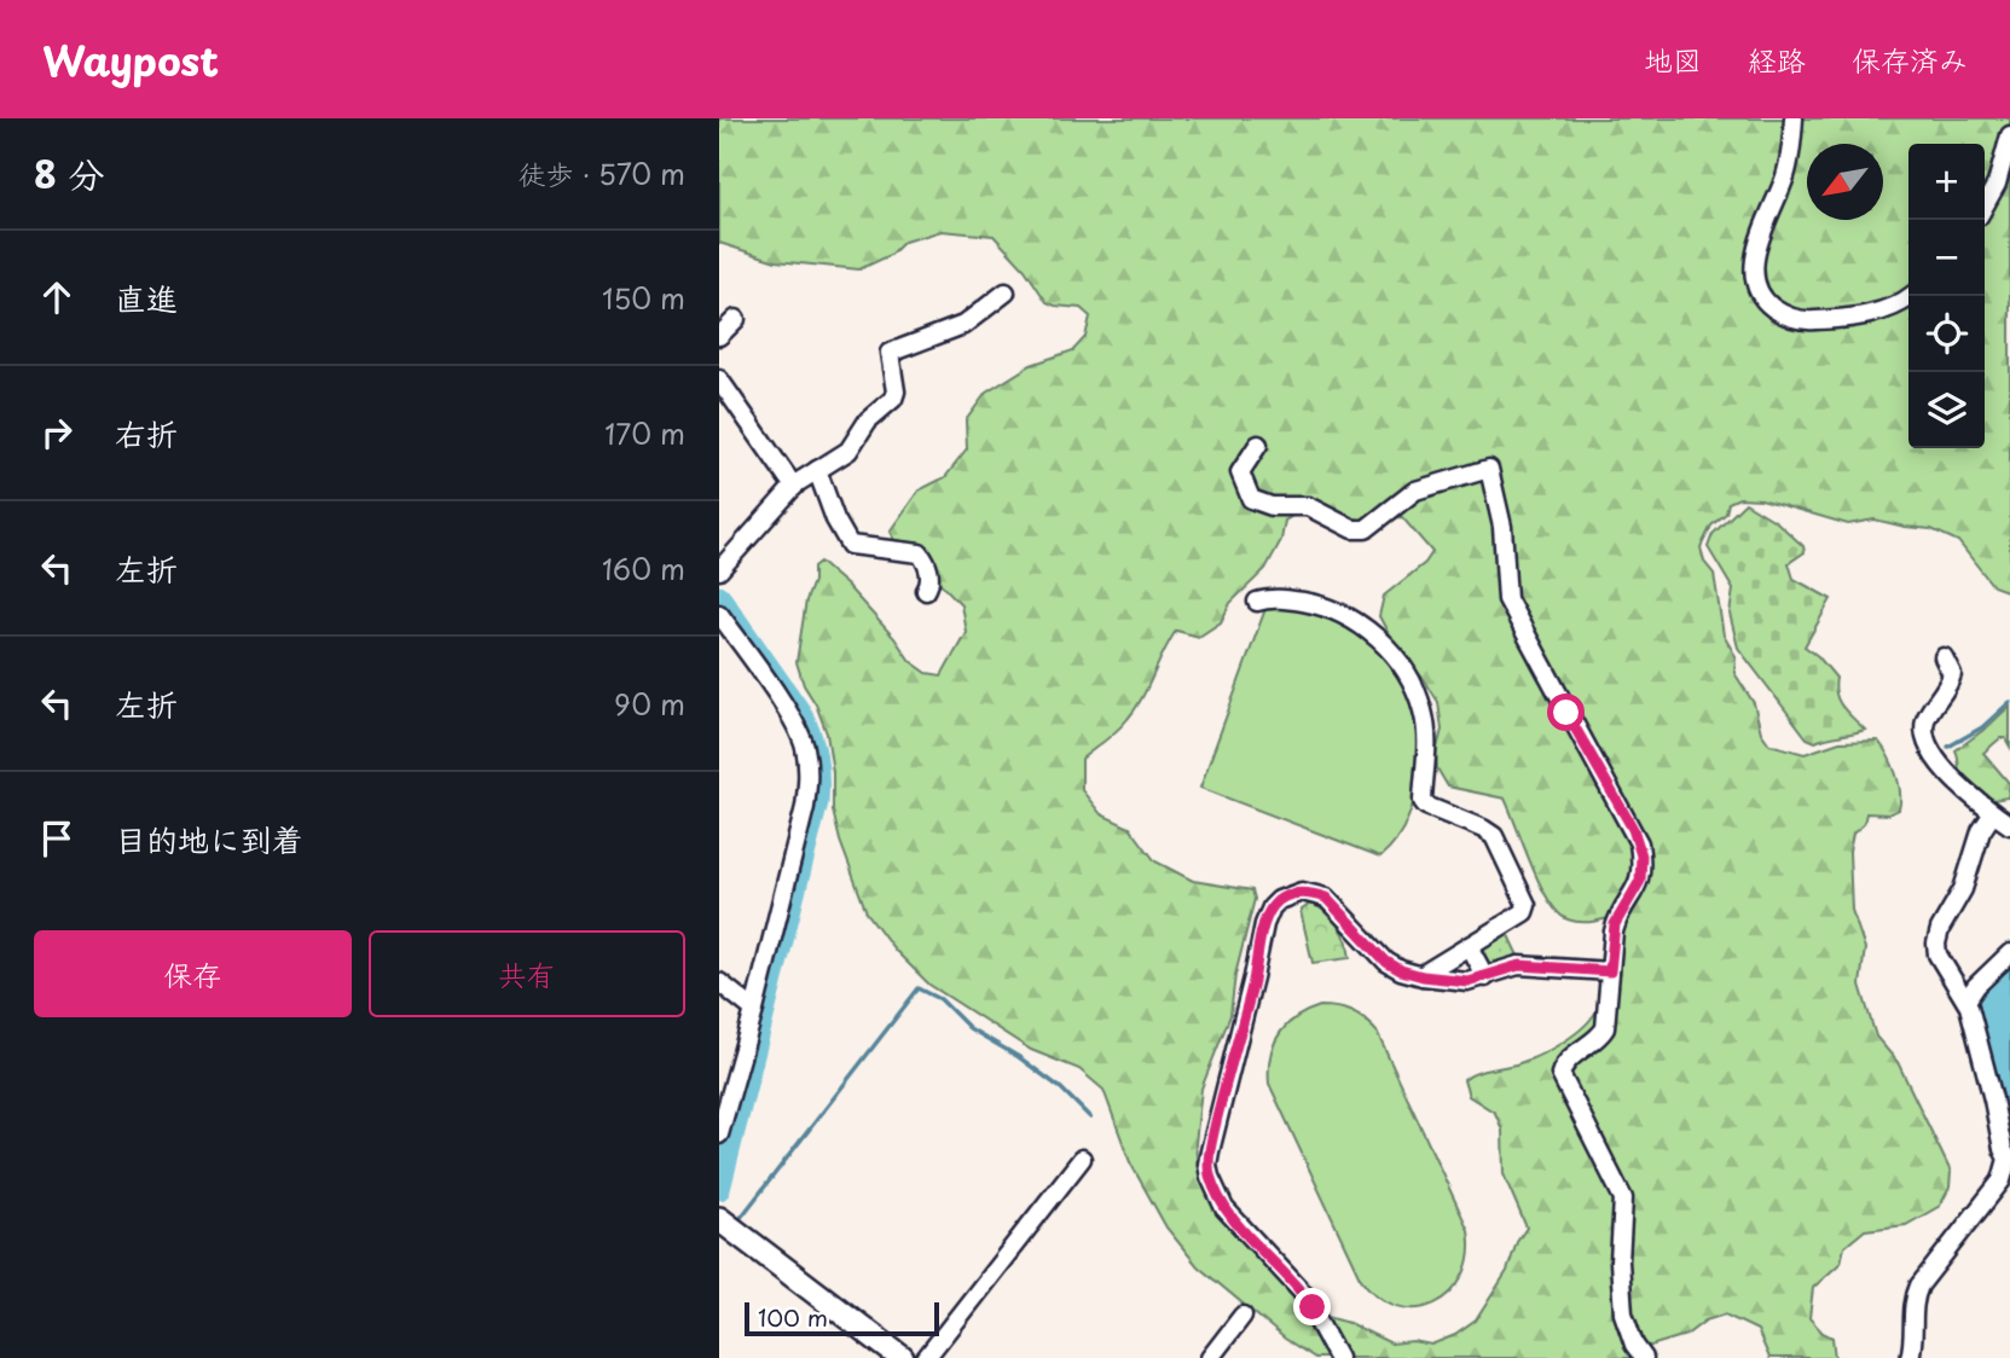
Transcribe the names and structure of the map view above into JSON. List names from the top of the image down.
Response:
{
  "scale_bar": "100 m",
  "north": "bottom left",
  "page": {
    "header": "Waypost",
    "nav": ["地図", "経路", "保存済み"],
    "heading": ["8 分", "徒歩 · 570 m"],
    "map_buttons": ["+", "−"],
    "list": [
      ["直進", "150 m"],
      ["右折", "170 m"],
      ["左折", "160 m"],
      ["左折", "90 m"],
      "目的地に到着"
    ],
    "buttons": ["保存", "共有"],
    "scale": "100 m"
  }
}
